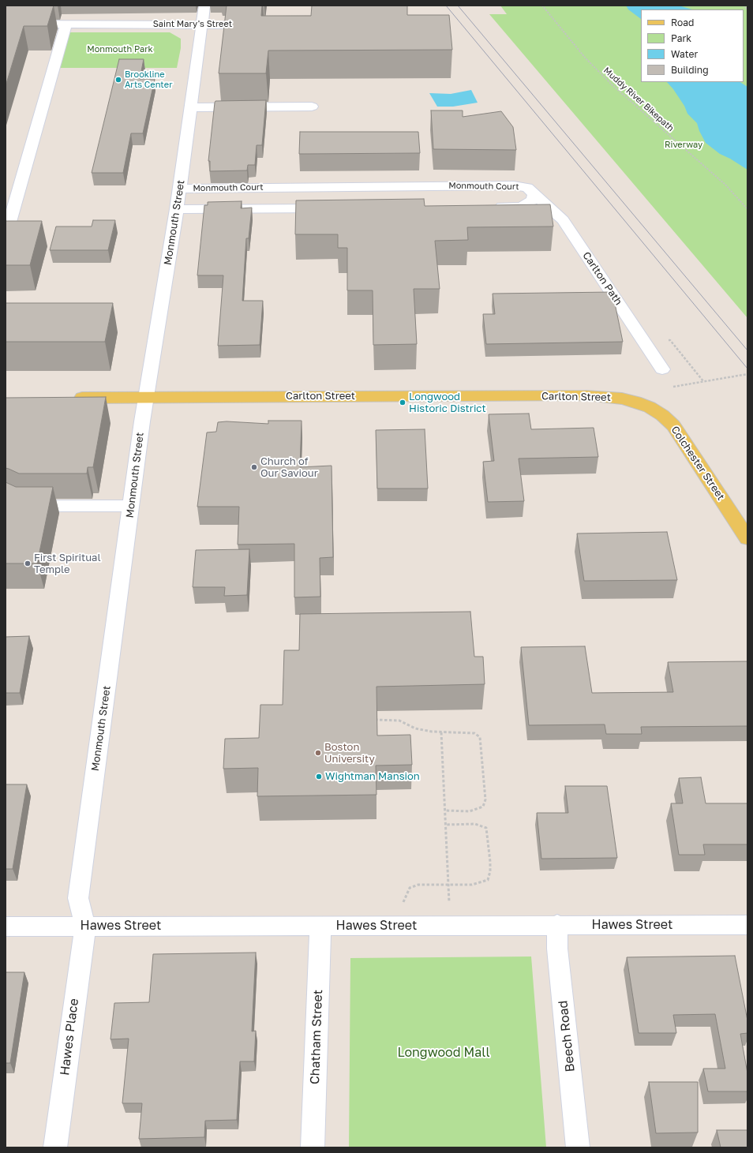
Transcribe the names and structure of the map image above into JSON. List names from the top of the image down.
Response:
{
  "streets": {
    "main road": ["Carlton Street", "Colchester Street"],
    "street": [
      "Saint Mary's Street",
      "Monmouth Court",
      "Monmouth Street",
      "Carlton Path",
      "Hawes Street",
      "Beech Road",
      "Hawes Place",
      "Chatham Street"
    ],
    "path": ["Muddy River Bikepath"]
  },
  "crossings": [
    ["Saint Mary's Street", "Monmouth Street"],
    ["Monmouth Court", "Monmouth Street"],
    ["Monmouth Court", "Carlton Path"],
    ["Monmouth Street", "Carlton Street"],
    ["Monmouth Street", "Hawes Street"],
    ["Monmouth Street", "Hawes Place"],
    ["Carlton Street", "Colchester Street"],
    ["Hawes Street", "Beech Road"],
    ["Hawes Street", "Hawes Place"],
    ["Hawes Street", "Chatham Street"]
  ],
  "parks": ["Monmouth Park", "Riverway", "Longwood Mall"],
  "places": [
    "Brookline Arts Center",
    "Longwood Historic District",
    "Church of Our Saviour",
    "First Spiritual Temple",
    "Boston University",
    "Wightman Mansion"
  ],
  "legend": [
    "Road",
    "Park",
    "Water",
    "Building"
  ]
}
